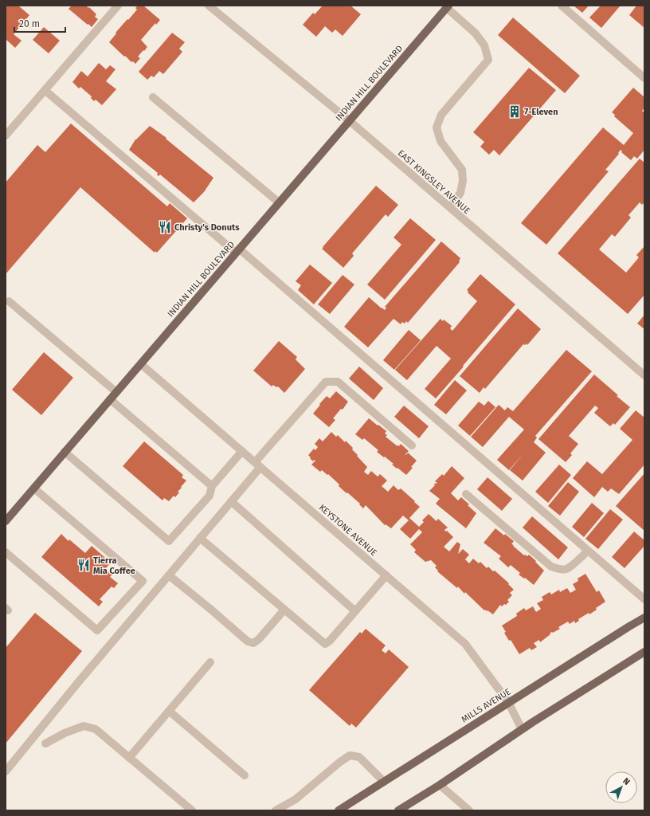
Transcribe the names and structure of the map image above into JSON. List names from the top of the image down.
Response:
{
  "streets": {
    "main road": ["INDIAN HILL BOULEVARD", "MILLS AVENUE"],
    "street": ["EAST KINGSLEY AVENUE", "KEYSTONE AVENUE"]
  },
  "crossings": [
    ["INDIAN HILL BOULEVARD", "EAST KINGSLEY AVENUE"],
    ["INDIAN HILL BOULEVARD", "KEYSTONE AVENUE"],
    ["KEYSTONE AVENUE", "MILLS AVENUE"]
  ],
  "places": {
    "building": ["7-Eleven"],
    "restaurant": ["Christy's Donuts", "Tierra Mia Coffee"]
  },
  "scale_bar": "20 m",
  "north": "top right"
}
